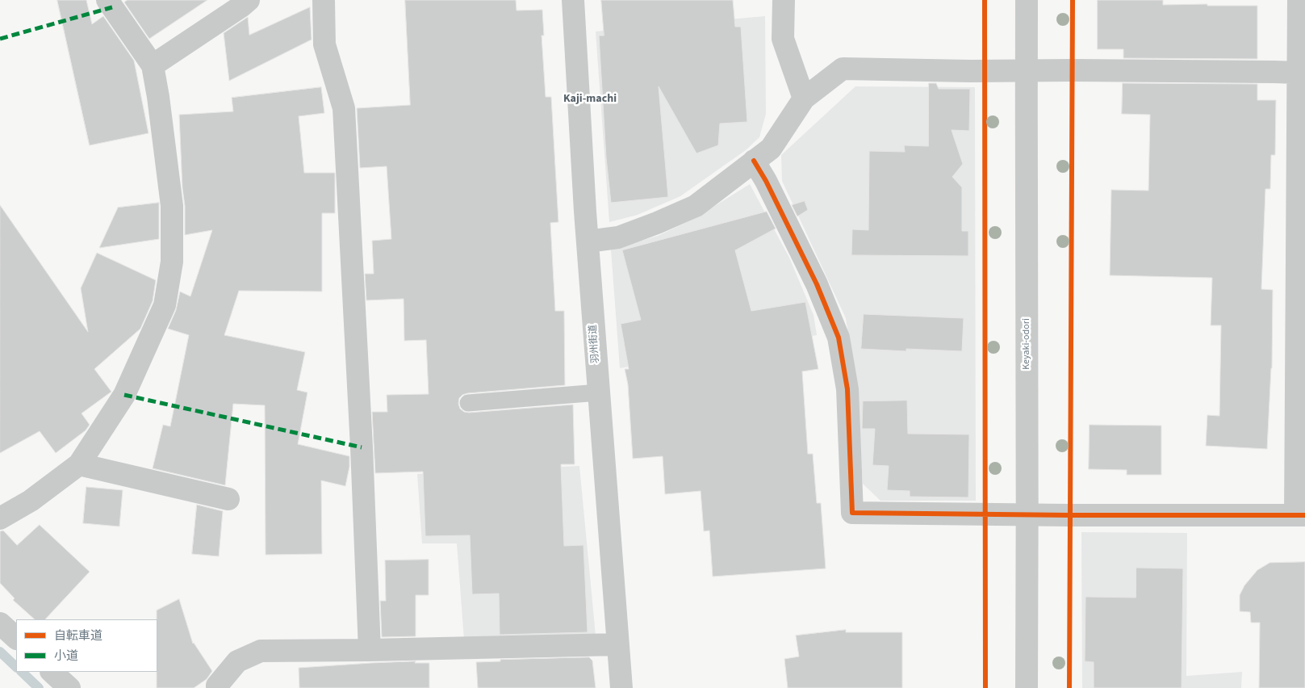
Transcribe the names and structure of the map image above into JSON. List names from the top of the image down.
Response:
{
  "streets": {
    "street": ["羽州街道", "Keyaki-odori"]
  },
  "districts": ["Kaji-machi"],
  "legend": ["自転車道", "小道"]
}
